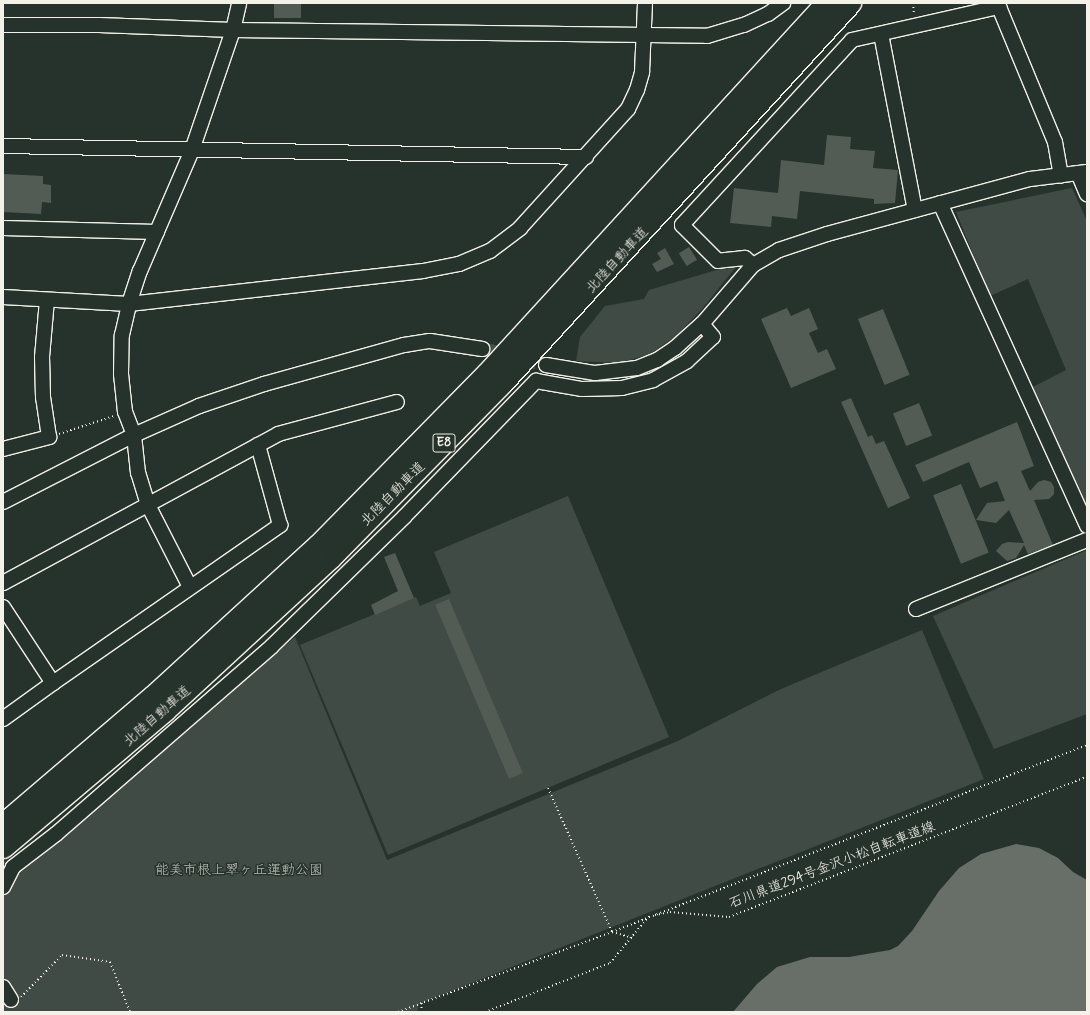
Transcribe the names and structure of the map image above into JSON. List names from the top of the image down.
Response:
{
  "streets": {
    "highway": ["北陸自動車道", "E8"],
    "path": ["石川県道294号金沢小松自転車道線"]
  },
  "parks": ["能美市根上翠ヶ丘運動公園"]
}
